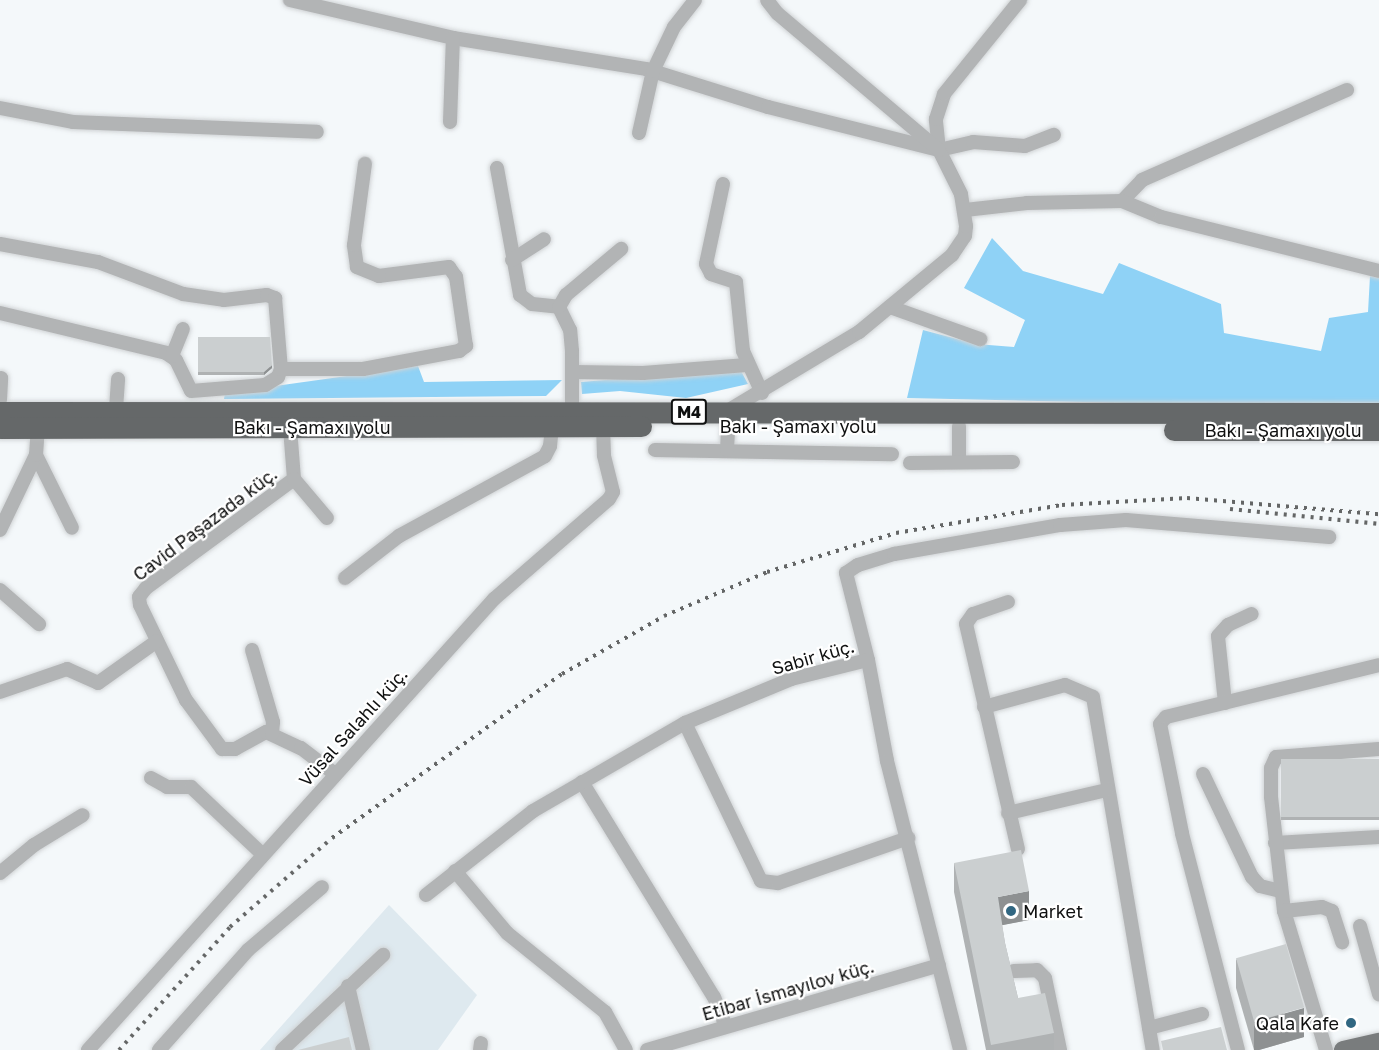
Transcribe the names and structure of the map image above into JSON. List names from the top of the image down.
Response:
{
  "streets": {
    "highway": ["M4", "Bakı - Şamaxı yolu"],
    "street": [
      "Cavid Paşazadə küç.",
      "Sabir küç.",
      "Vüsal Salahlı küç.",
      "Etibar İsmayılov küç."
    ]
  },
  "crossings": [
    ["Bakı - Şamaxı yolu", "Cavid Paşazadə küç."],
    ["Bakı - Şamaxı yolu", "Vüsal Salahlı küç."],
    ["Sabir küç.", "Etibar İsmayılov küç."]
  ],
  "places": ["Market", "Qala Kafe"]
}
